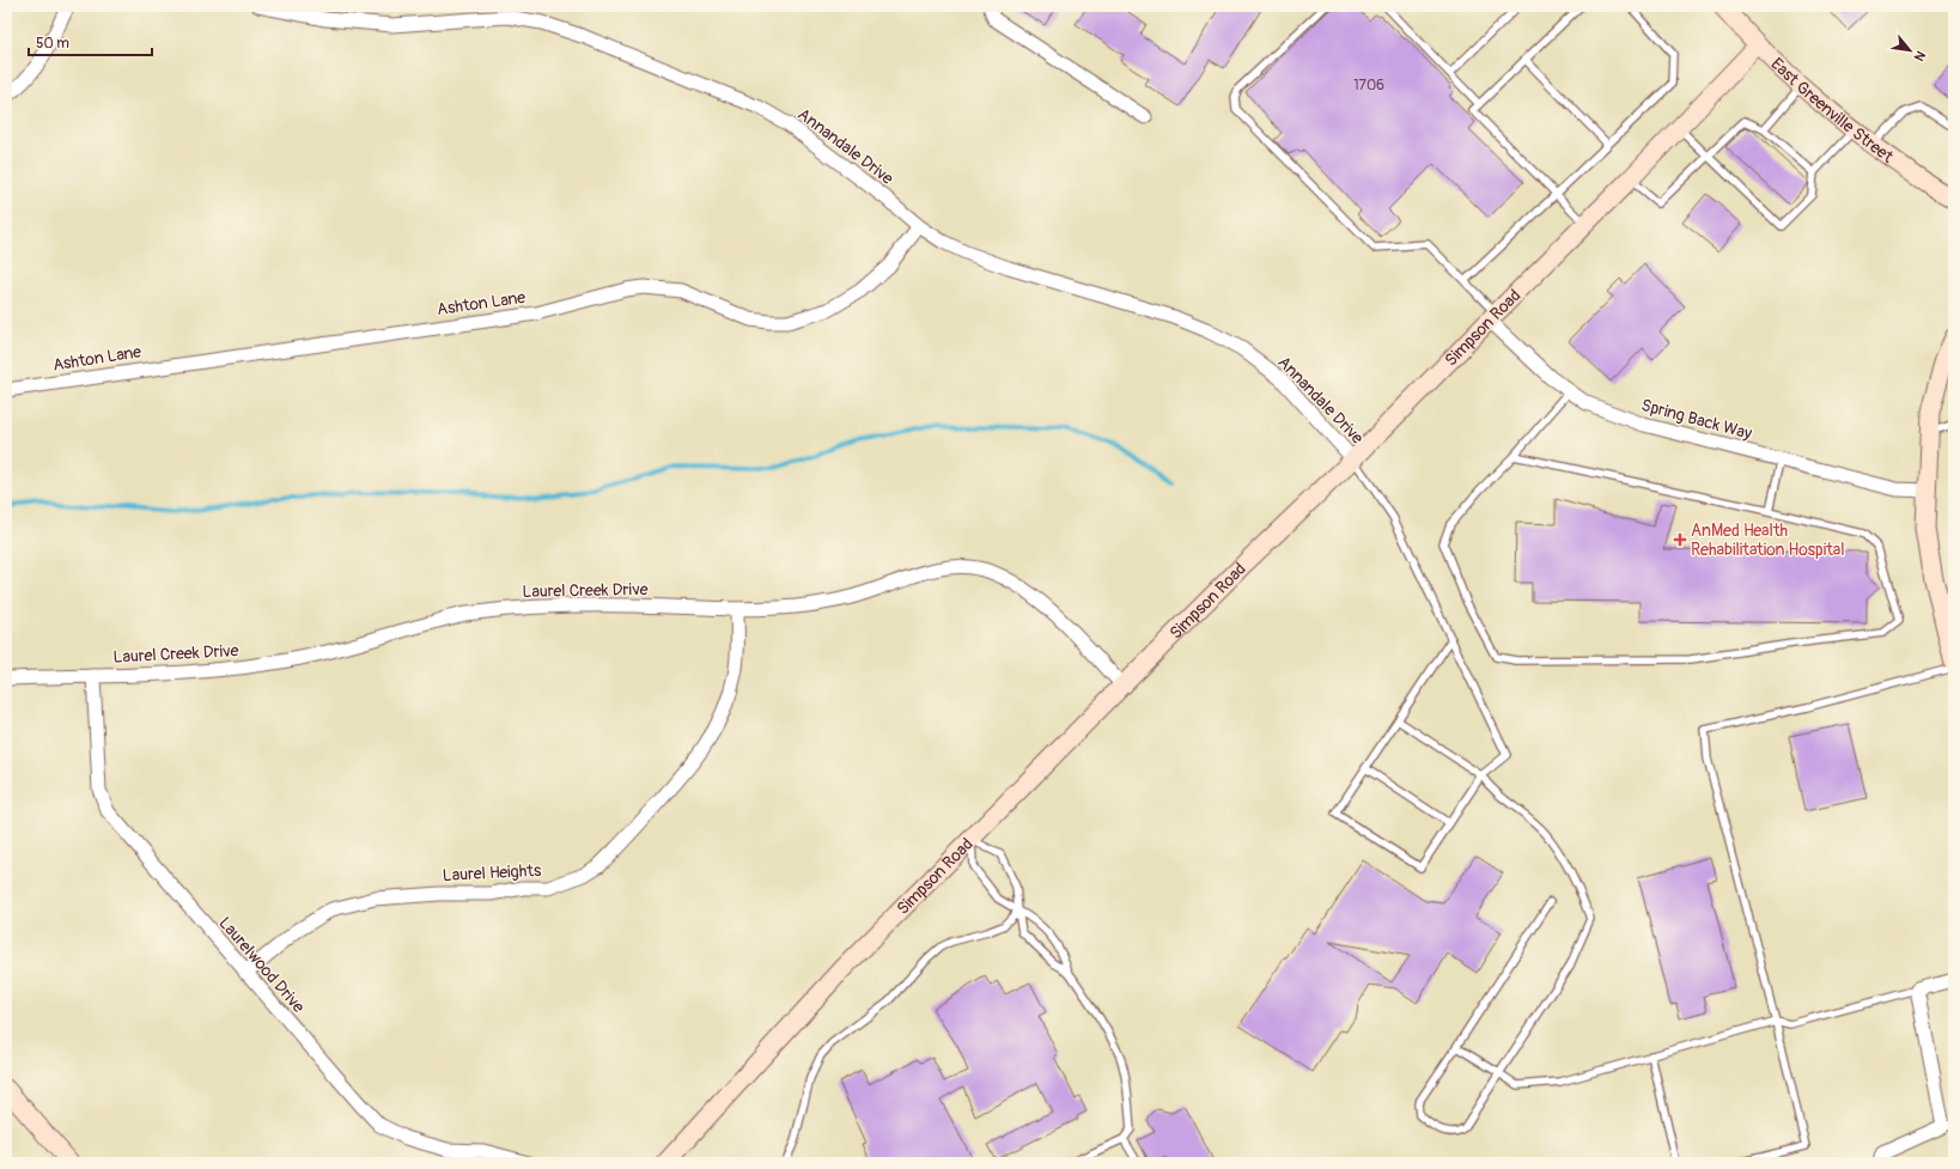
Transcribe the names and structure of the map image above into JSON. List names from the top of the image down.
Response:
{
  "streets": {
    "street": [
      "East Greenville Street",
      "Annandale Drive",
      "Ashton Lane",
      "Simpson Road",
      "Spring Back Way",
      "Laurel Creek Drive",
      "Laurel Heights",
      "Laurelwood Drive"
    ]
  },
  "crossings": [
    ["East Greenville Street", "Simpson Road"],
    ["Annandale Drive", "Ashton Lane"],
    ["Annandale Drive", "Simpson Road"],
    ["Simpson Road", "Spring Back Way"],
    ["Simpson Road", "Laurel Creek Drive"],
    ["Laurel Creek Drive", "Laurel Heights"],
    ["Laurel Creek Drive", "Laurelwood Drive"],
    ["Laurel Heights", "Laurelwood Drive"]
  ],
  "places": {
    "health": ["AnMed Health Rehabilitation Hospital"]
  },
  "house_numbers": ["1706"],
  "scale_bar": "50 m",
  "north": "bottom right"
}
